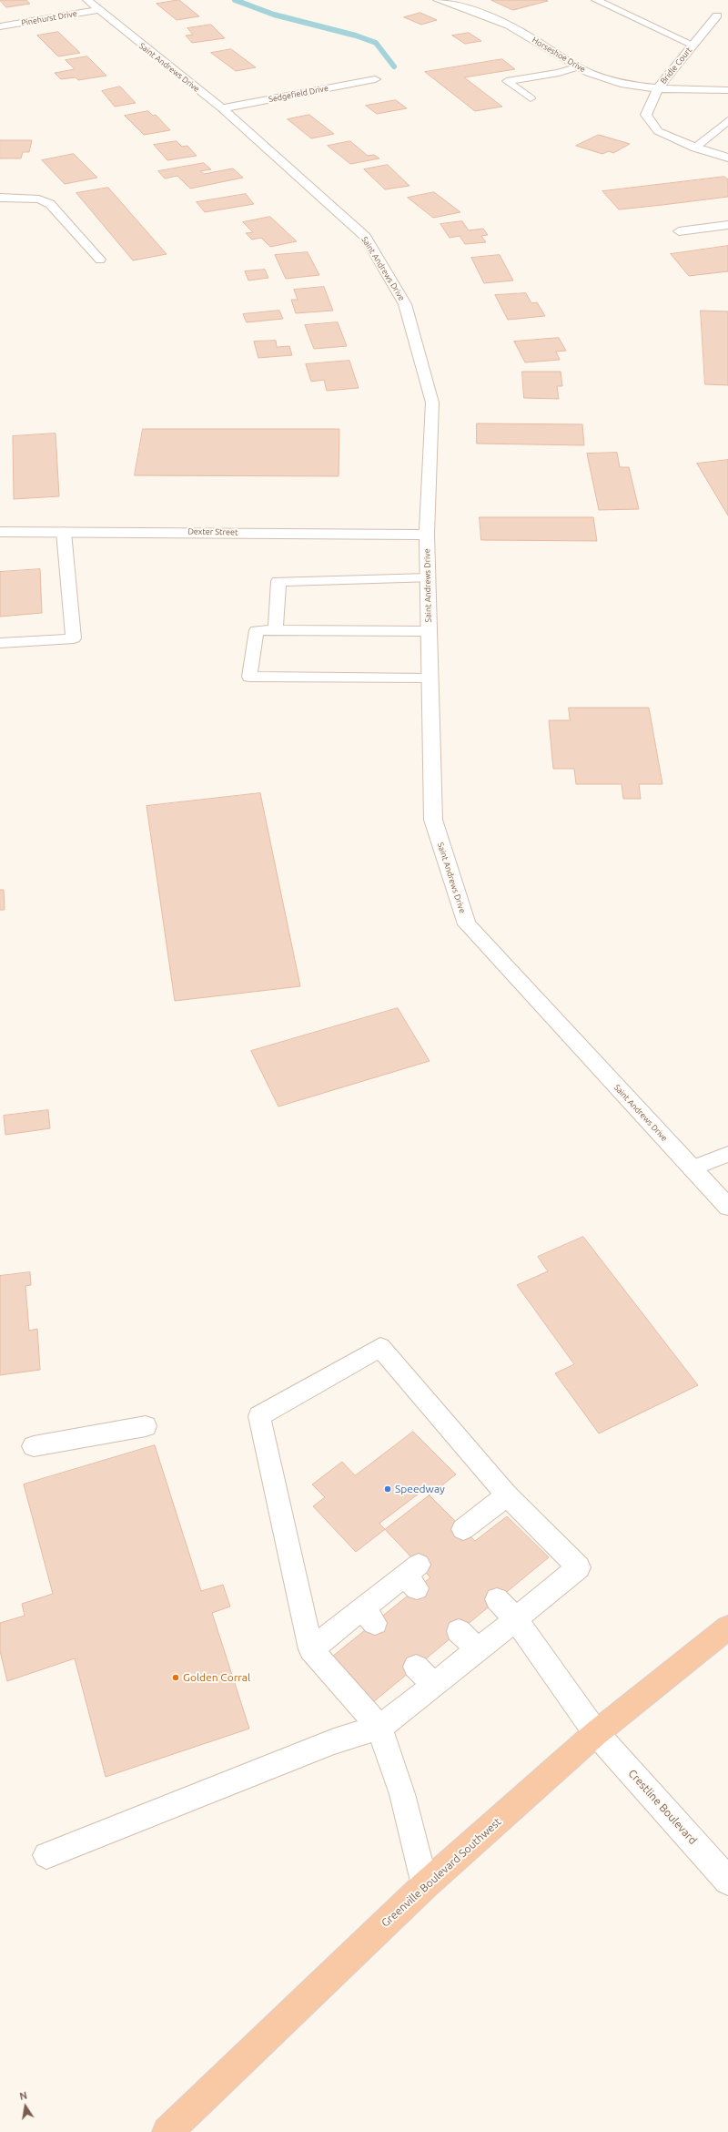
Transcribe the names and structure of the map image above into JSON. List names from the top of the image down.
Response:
{
  "streets": {
    "highway": ["Greenville Boulevard Southwest"],
    "street": [
      "Pinehurst Drive",
      "Horseshoe Drive",
      "Bridle Court",
      "Saint Andrews Drive",
      "Sedgefield Drive",
      "Dexter Street",
      "Crestline Boulevard"
    ]
  },
  "crossings": [
    ["Pinehurst Drive", "Saint Andrews Drive"],
    ["Horseshoe Drive", "Bridle Court"],
    ["Saint Andrews Drive", "Sedgefield Drive"],
    ["Saint Andrews Drive", "Dexter Street"],
    ["Crestline Boulevard", "Greenville Boulevard Southwest"]
  ],
  "places": ["Speedway", "Golden Corral"],
  "north": "top"
}
